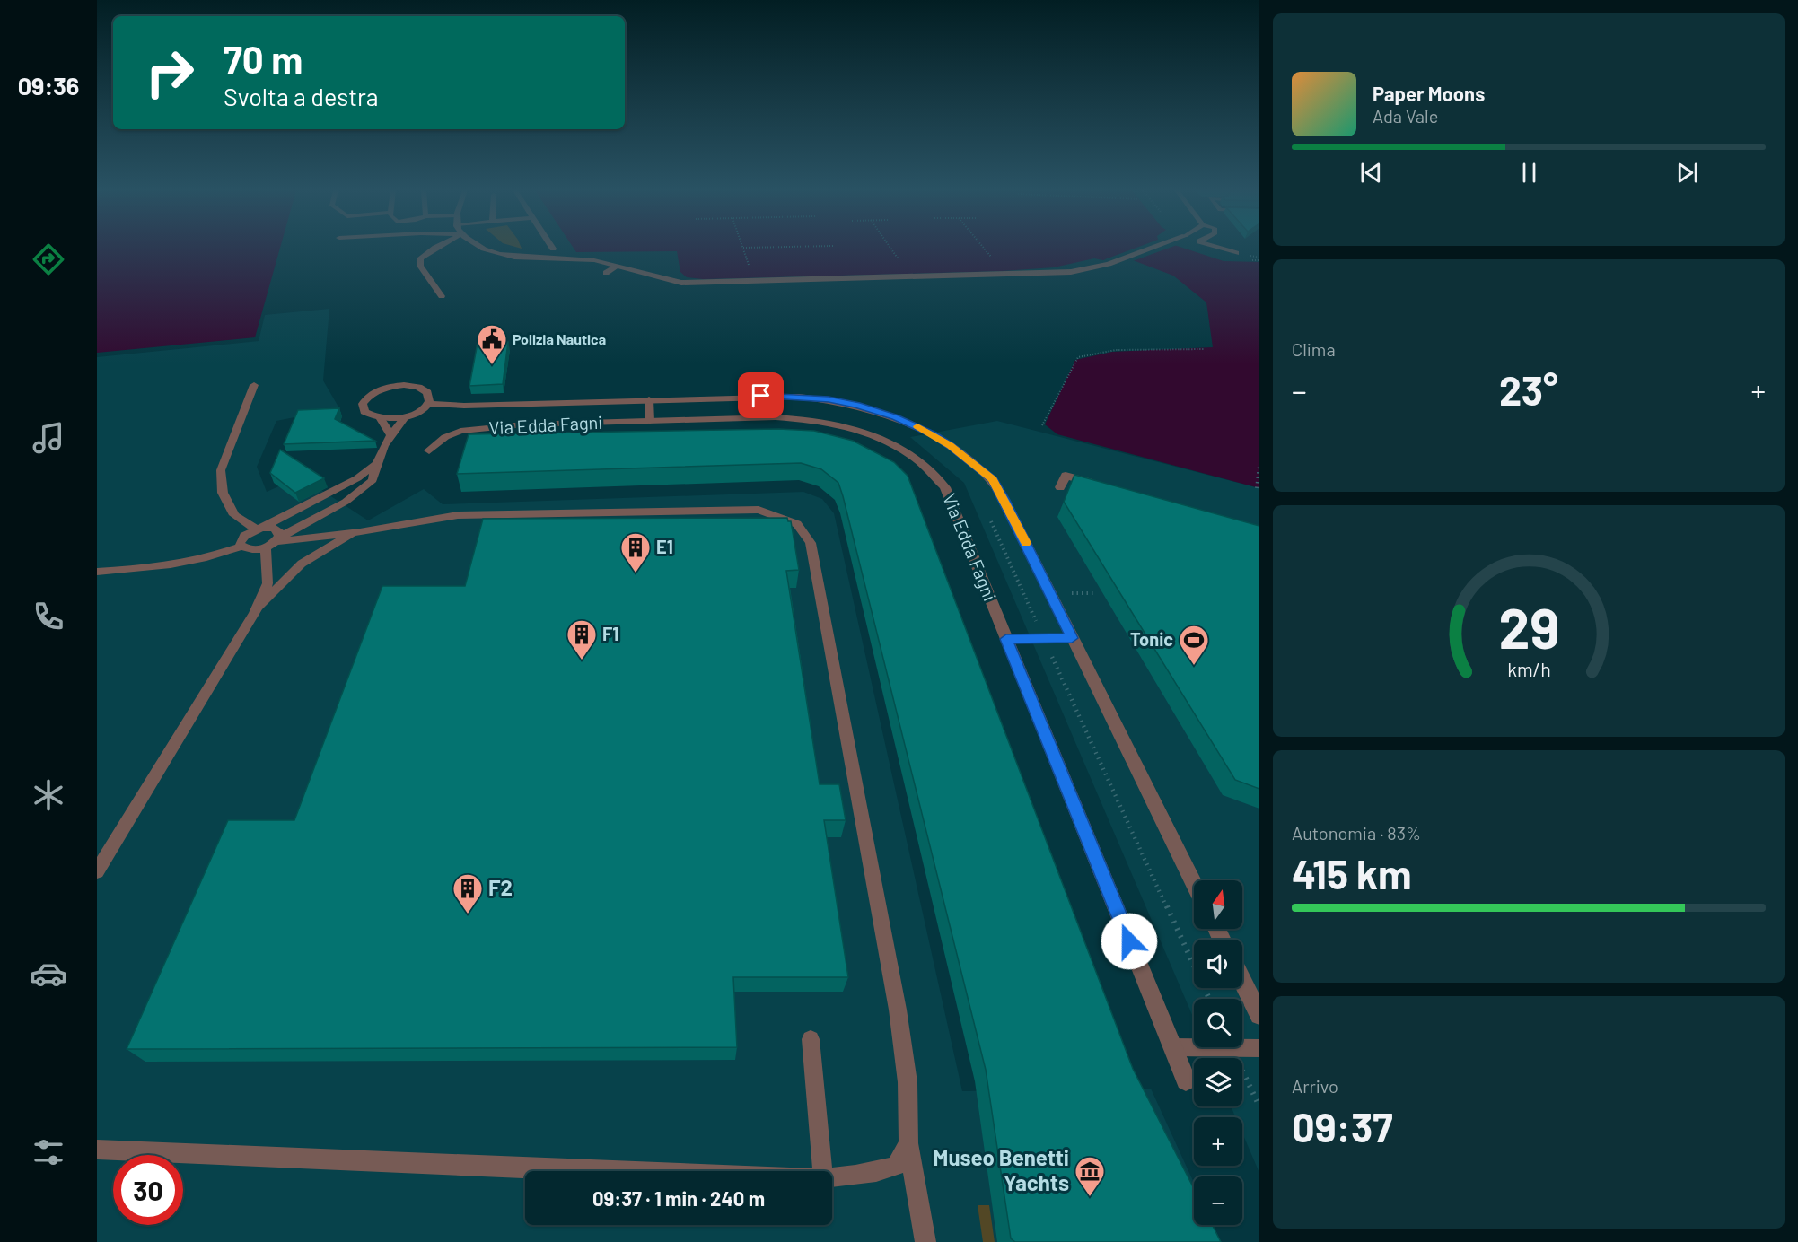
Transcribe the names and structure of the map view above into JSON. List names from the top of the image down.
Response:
{
  "streets": {
    "street": ["Via Edda Fagni"]
  },
  "places": {
    "public building": ["Polizia Nautica"],
    "building": ["E1", "F1", "F2"],
    "sports": ["Tonic"],
    "museum": ["Museo Benetti Yachts"]
  },
  "north": "top",
  "page": {
    "tabs": "09:36",
    "turn": ["70 m", "Svolta a destra"],
    "song": ["Paper Moons", "Ada Vale"],
    "tile": [
      "Clima",
      ["Autonomia · 83%", "415 km"],
      ["Arrivo", "09:37"]
    ],
    "heat": ["−", "23°", "+"],
    "map_buttons": ["+", "−"],
    "limit": "30",
    "trip": "09:37 · 1 min · 240 m",
    "gauge": ["29", "km/h"]
  }
}
